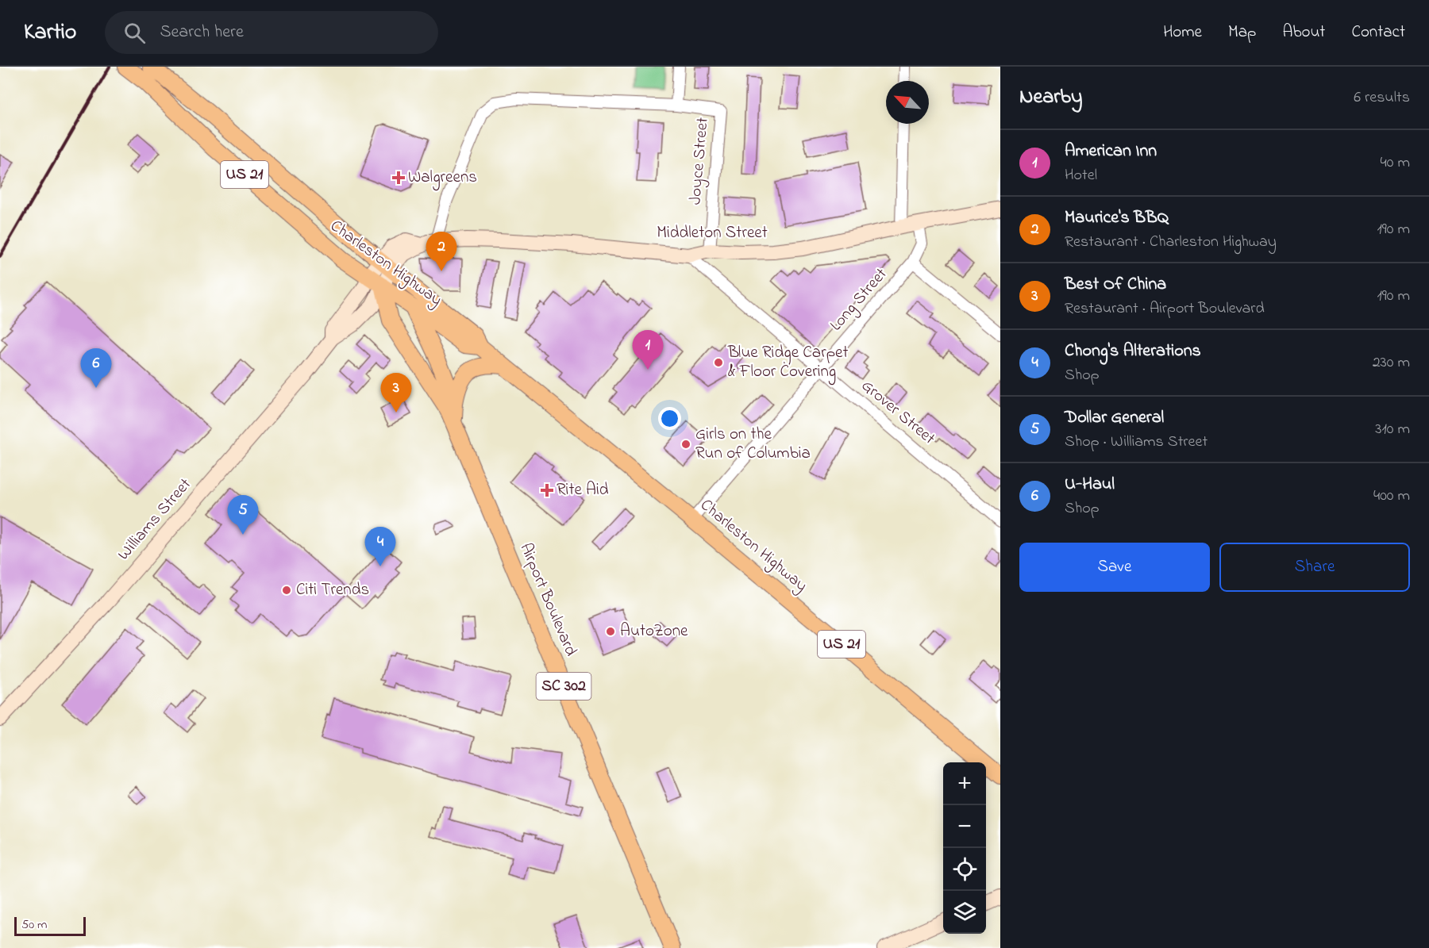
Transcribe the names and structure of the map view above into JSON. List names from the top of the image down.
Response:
{
  "streets": {
    "main road": [
      "US 21",
      "Charleston Highway",
      "Airport Boulevard",
      "SC 302"
    ],
    "street": [
      "Joyce Street",
      "Middleton Street",
      "Long Street",
      "Grover Street",
      "Williams Street"
    ]
  },
  "crossings": [
    ["Joyce Street", "Middleton Street"],
    ["Middleton Street", "Charleston Highway"],
    ["Middleton Street", "Long Street"],
    ["Middleton Street", "Grover Street"],
    ["Middleton Street", "Williams Street"],
    ["Middleton Street", "Airport Boulevard"],
    ["Charleston Highway", "Long Street"],
    ["Charleston Highway", "Williams Street"],
    ["Charleston Highway", "Airport Boulevard"],
    ["Long Street", "Grover Street"],
    ["Williams Street", "Airport Boulevard"]
  ],
  "places": {
    "health": ["Walgreens", "Rite Aid"],
    "other": [
      "Blue Ridge Carpet & Floor Covering",
      "Girls on the Run of Columbia",
      "Citi Trends",
      "AutoZone"
    ]
  },
  "scale_bar": "50 m",
  "north": "top left",
  "page": {
    "header": "Kartio",
    "search": "Search here",
    "nav": [
      "Home",
      "Map",
      "About",
      "Contact"
    ],
    "heading": ["Nearby", "6 results"],
    "list": [
      {
        "mark": "1",
        "name": "American Inn",
        "note": "Hotel",
        "value": "40 m"
      },
      {
        "mark": "2",
        "name": "Maurice's BBQ",
        "note": "Restaurant · Charleston Highway",
        "value": "190 m"
      },
      {
        "mark": "3",
        "name": "Best Of China",
        "note": "Restaurant · Airport Boulevard",
        "value": "190 m"
      },
      {
        "mark": "4",
        "name": "Chong's Alterations",
        "note": "Shop",
        "value": "230 m"
      },
      {
        "mark": "5",
        "name": "Dollar General",
        "note": "Shop · Williams Street",
        "value": "310 m"
      },
      {
        "mark": "6",
        "name": "U-Haul",
        "note": "Shop",
        "value": "400 m"
      }
    ],
    "pins": [
      "2",
      "1",
      "6",
      "3",
      "5",
      "4"
    ],
    "buttons": ["Save", "Share"],
    "map_buttons": ["+", "−"],
    "scale": "50 m"
  }
}
